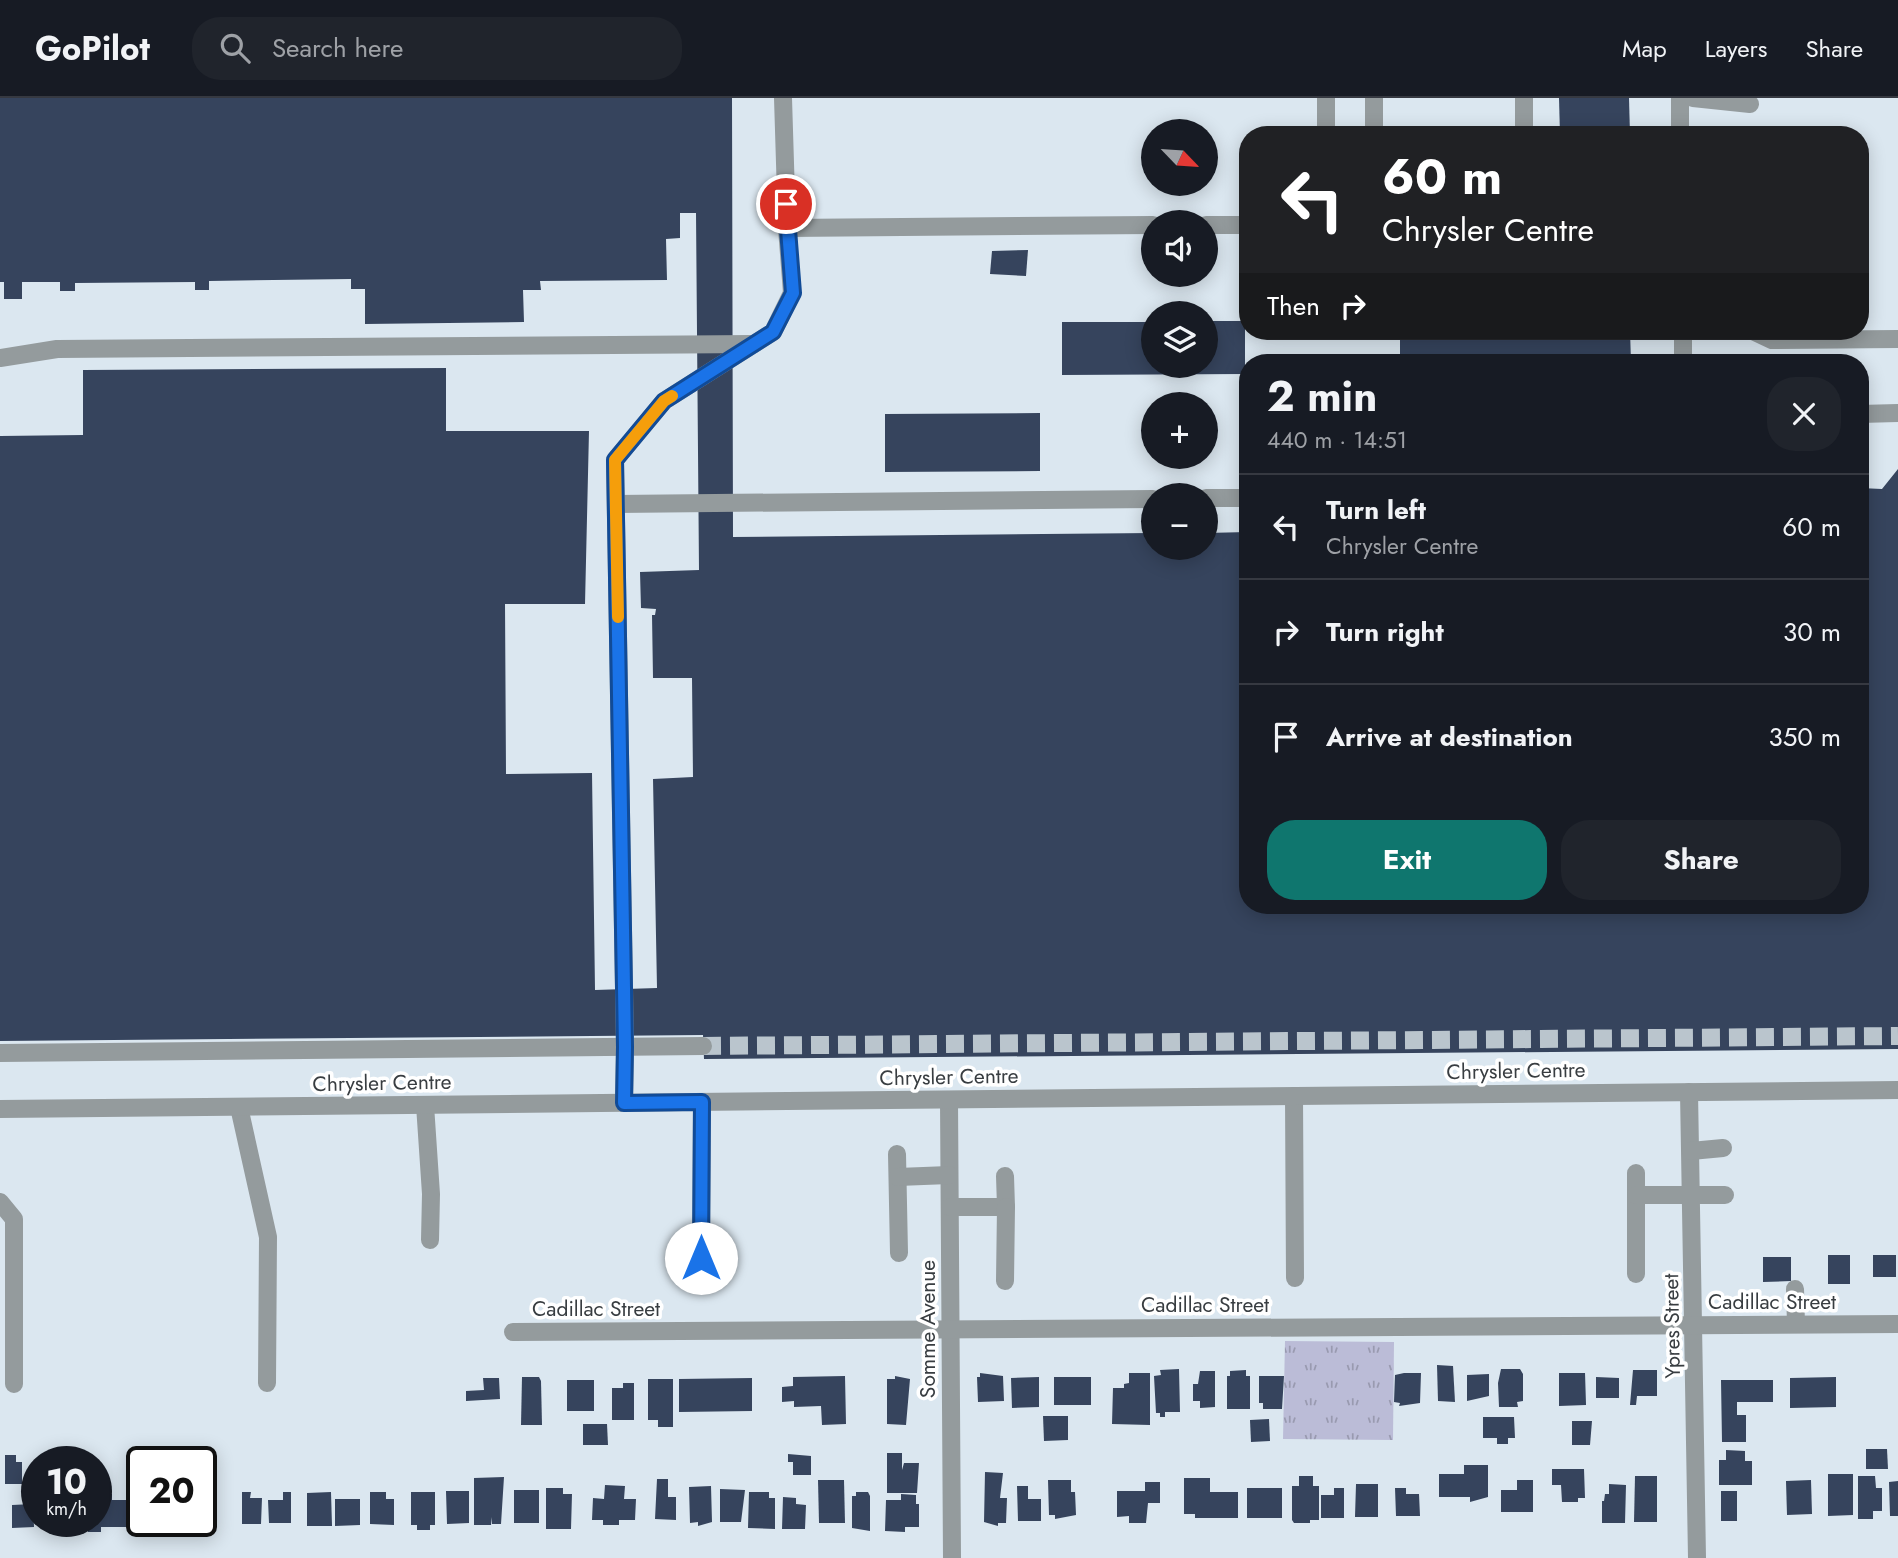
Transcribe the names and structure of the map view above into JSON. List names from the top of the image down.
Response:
{
  "streets": {
    "street": [
      "Chrysler Centre",
      "Cadillac Street",
      "Ypres Street",
      "Somme Avenue"
    ]
  },
  "crossings": [
    ["Chrysler Centre", "Ypres Street"],
    ["Chrysler Centre", "Somme Avenue"],
    ["Cadillac Street", "Ypres Street"],
    ["Cadillac Street", "Somme Avenue"]
  ],
  "north": "bottom right",
  "page": {
    "header": "GoPilot",
    "search": "Search here",
    "nav": ["Map", "Layers", "Share"],
    "map_buttons": ["+", "−"],
    "turn": ["60 m", "Chrysler Centre"],
    "then": "Then",
    "heading": ["2 min", "440 m · 14:51"],
    "list": [
      {
        "name": "Turn left",
        "note": "Chrysler Centre",
        "value": "60 m"
      },
      {
        "name": "Turn right",
        "value": "30 m"
      },
      {
        "name": "Arrive at destination",
        "value": "350 m"
      }
    ],
    "buttons": ["Exit", "Share"],
    "speed": "10 km/h",
    "limit": "20"
  }
}
